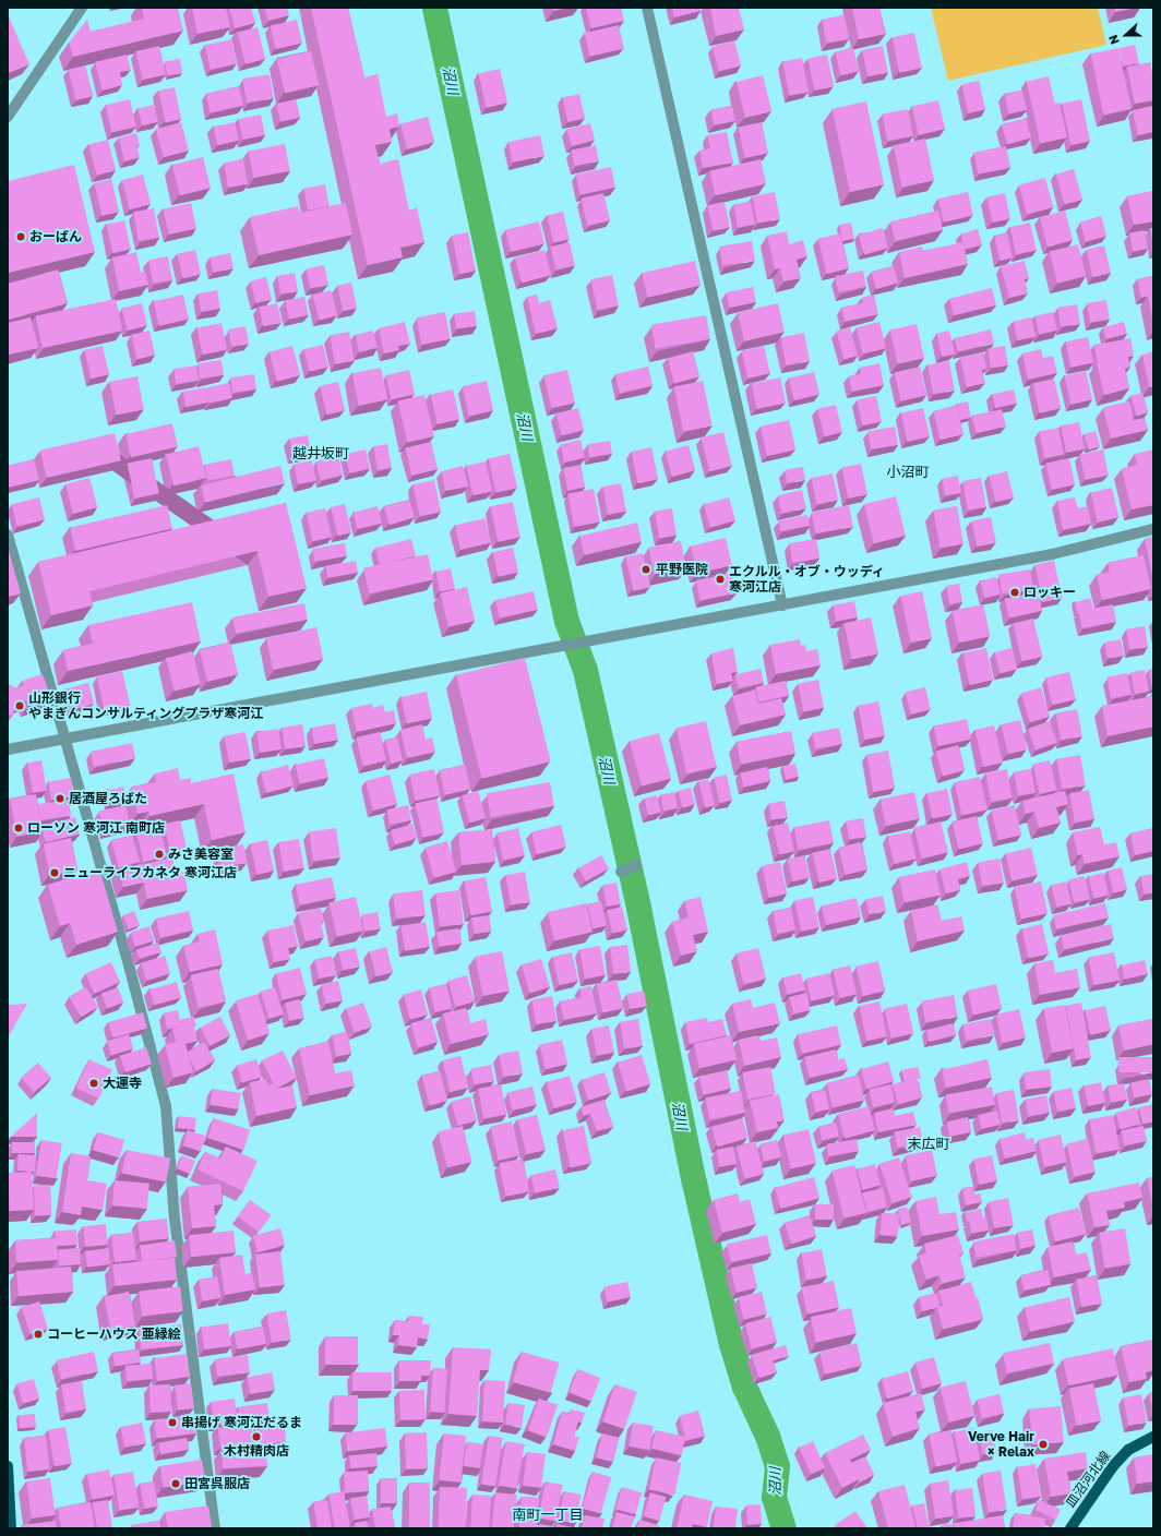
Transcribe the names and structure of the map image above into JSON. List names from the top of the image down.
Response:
{
  "streets": {
    "main road": ["皿沼河北線"]
  },
  "districts": [
    "越井坂町",
    "小沼町",
    "末広町",
    "南町一丁目"
  ],
  "water": ["沼川"],
  "places": [
    "おーばん",
    "平野医院",
    "エクルル・オブ・ウッディ 寒河江店",
    "ロッキー",
    "山形銀行 やまぎんコンサルティングプラザ寒河江",
    "居酒屋ろばた",
    "ローソン 寒河江 南町店",
    "みさ美容室",
    "ニューライフカネタ 寒河江店",
    "大運寺",
    "コーヒーハウス 亜緑絵",
    "串揚げ 寒河江だるま",
    "木村精肉店",
    "Verve Hair × Relax",
    "田宮呉服店"
  ],
  "north": "left"
}
